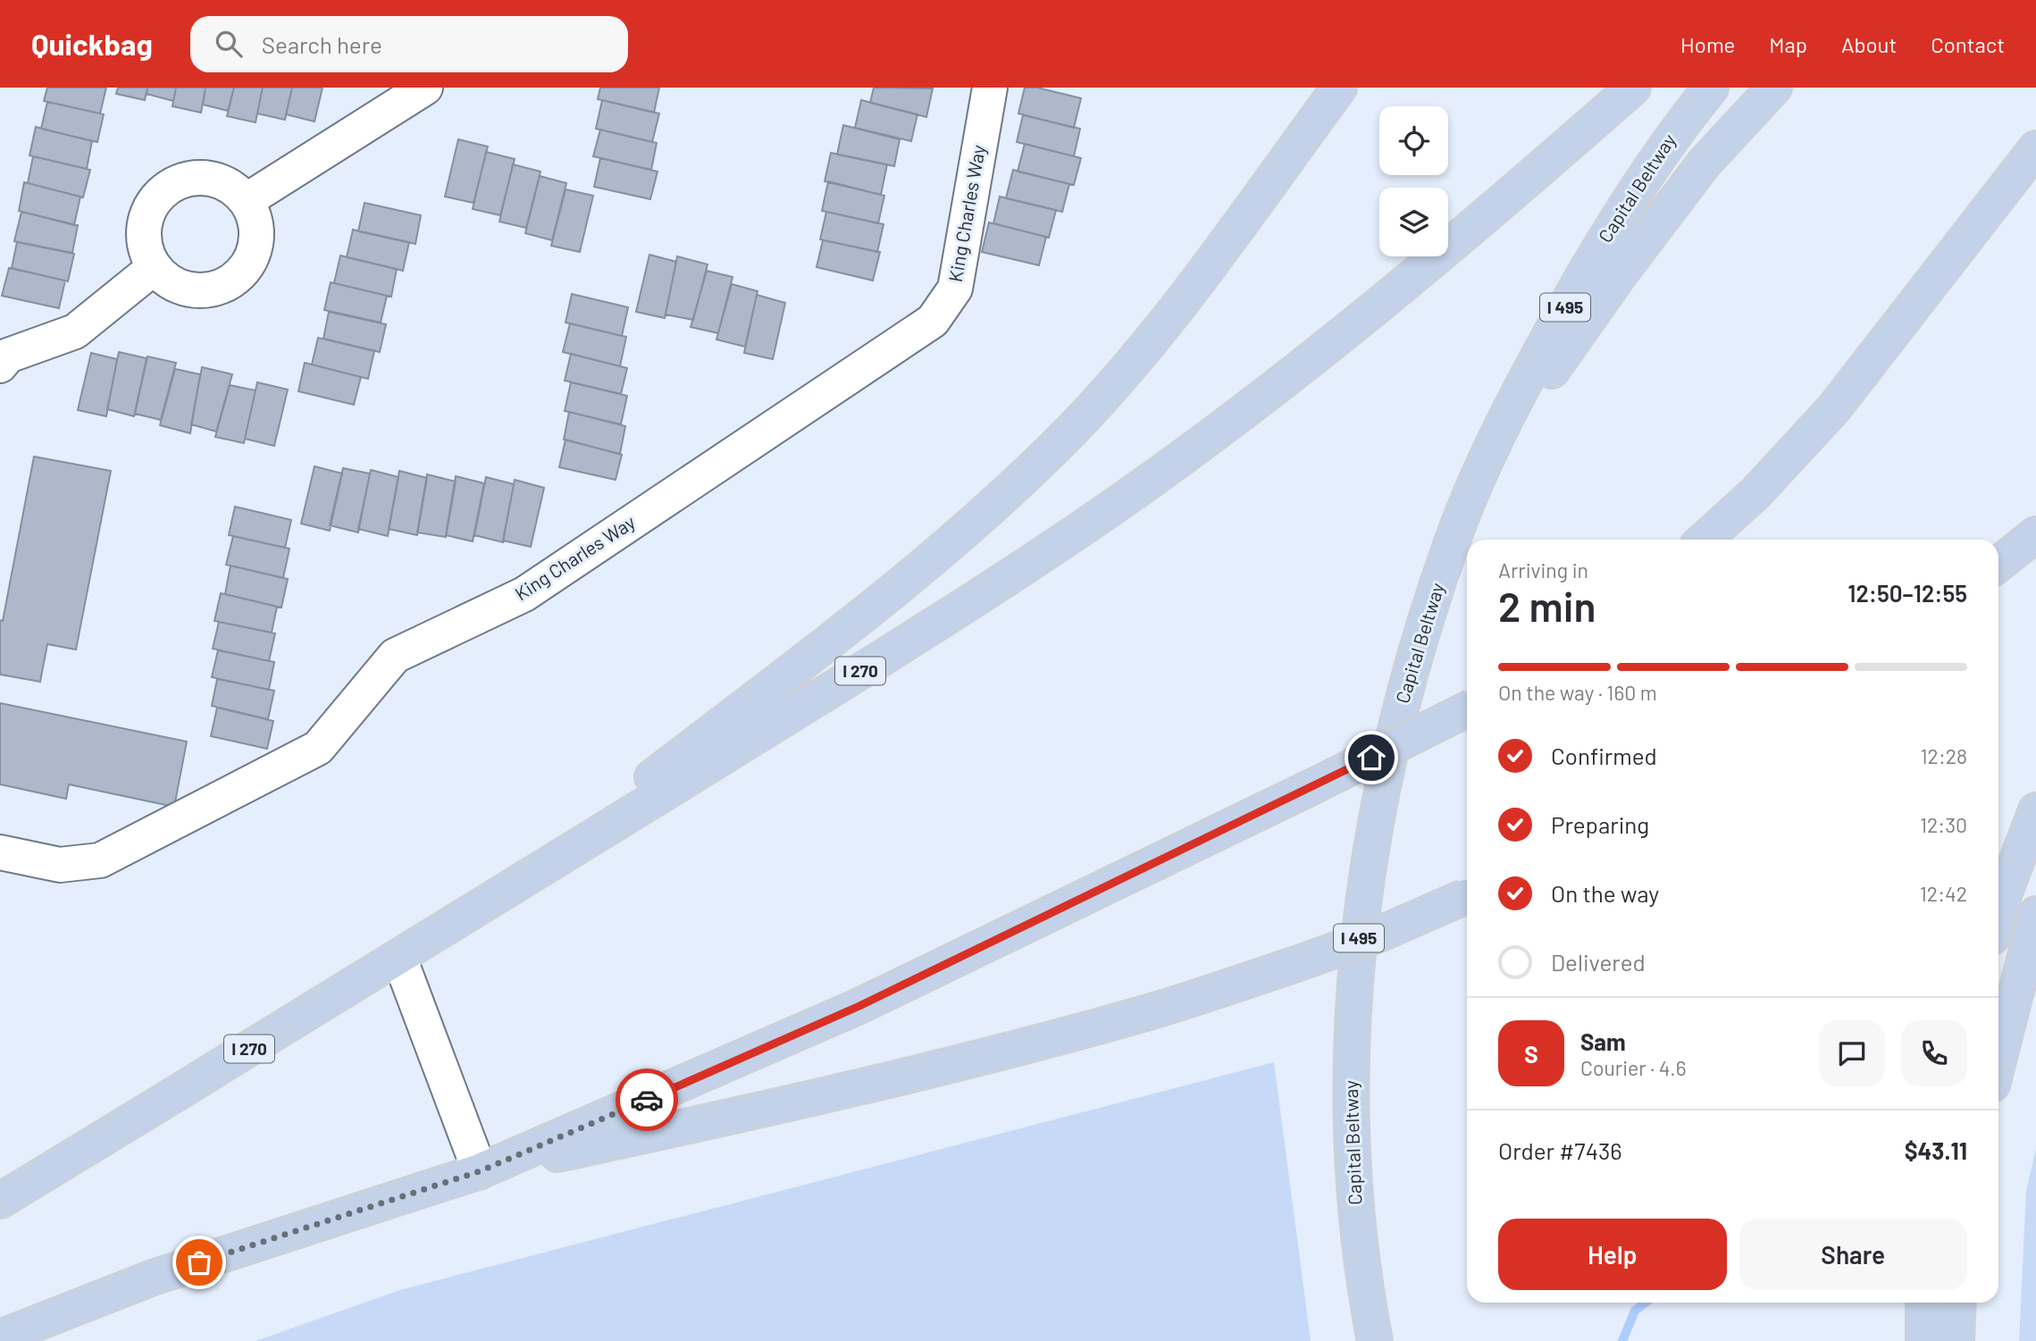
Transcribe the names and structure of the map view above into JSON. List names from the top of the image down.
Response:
{
  "streets": {
    "highway": ["Capital Beltway", "I 495", "I 270"],
    "street": ["King Charles Way"]
  },
  "page": {
    "header": "Quickbag",
    "search": "Search here",
    "nav": [
      "Home",
      "Map",
      "About",
      "Contact"
    ],
    "heading": ["2 min", "Arriving in", "12:50–12:55"],
    "panel": [
      "Sam",
      "Courier · 4.6",
      "Order #7436",
      "$43.11"
    ],
    "bar": "On the way · 160 m",
    "list": [
      ["Confirmed", "12:28"],
      ["Preparing", "12:30"],
      ["On the way", "12:42"],
      "Delivered"
    ],
    "round": "S",
    "buttons": ["Help", "Share"]
  }
}
